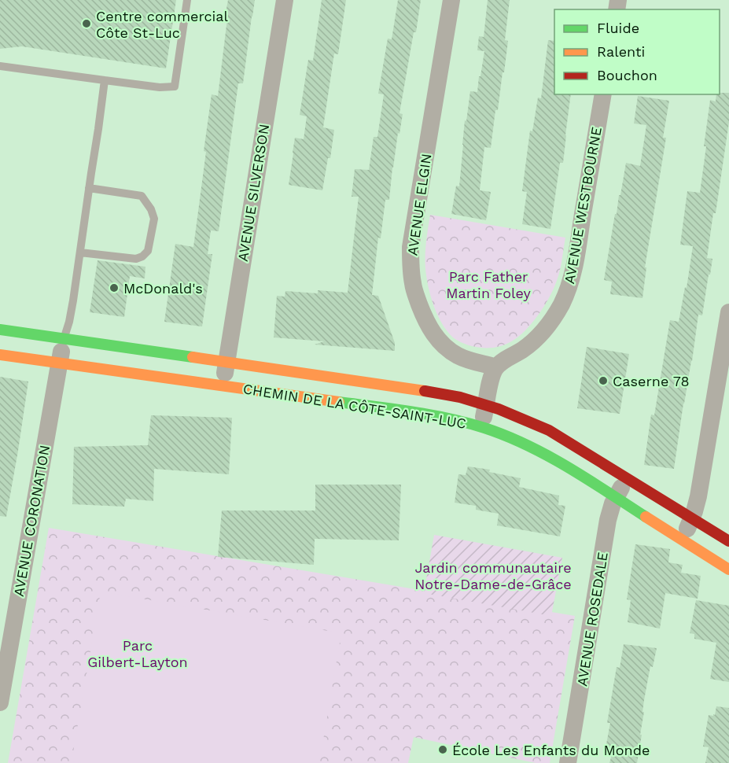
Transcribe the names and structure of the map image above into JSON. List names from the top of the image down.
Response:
{
  "streets": {
    "main road": ["CHEMIN DE LA CÔTE-SAINT-LUC"],
    "street": [
      "AVENUE SILVERSON",
      "AVENUE ELGIN",
      "AVENUE WESTBOURNE",
      "AVENUE CORONATION",
      "AVENUE ROSEDALE"
    ]
  },
  "crossings": [
    ["AVENUE SILVERSON", "CHEMIN DE LA CÔTE-SAINT-LUC"],
    ["AVENUE ELGIN", "AVENUE WESTBOURNE"],
    ["CHEMIN DE LA CÔTE-SAINT-LUC", "AVENUE CORONATION"],
    ["CHEMIN DE LA CÔTE-SAINT-LUC", "AVENUE ROSEDALE"]
  ],
  "parks": ["Parc Father Martin Foley", "Jardin communautaire Notre-Dame-de-Grâce", "Parc Gilbert-Layton"],
  "places": [
    "Centre commercial Côte St-Luc",
    "McDonald's",
    "Caserne 78",
    "École Les Enfants du Monde"
  ],
  "legend": ["Fluide", "Ralenti", "Bouchon"]
}
